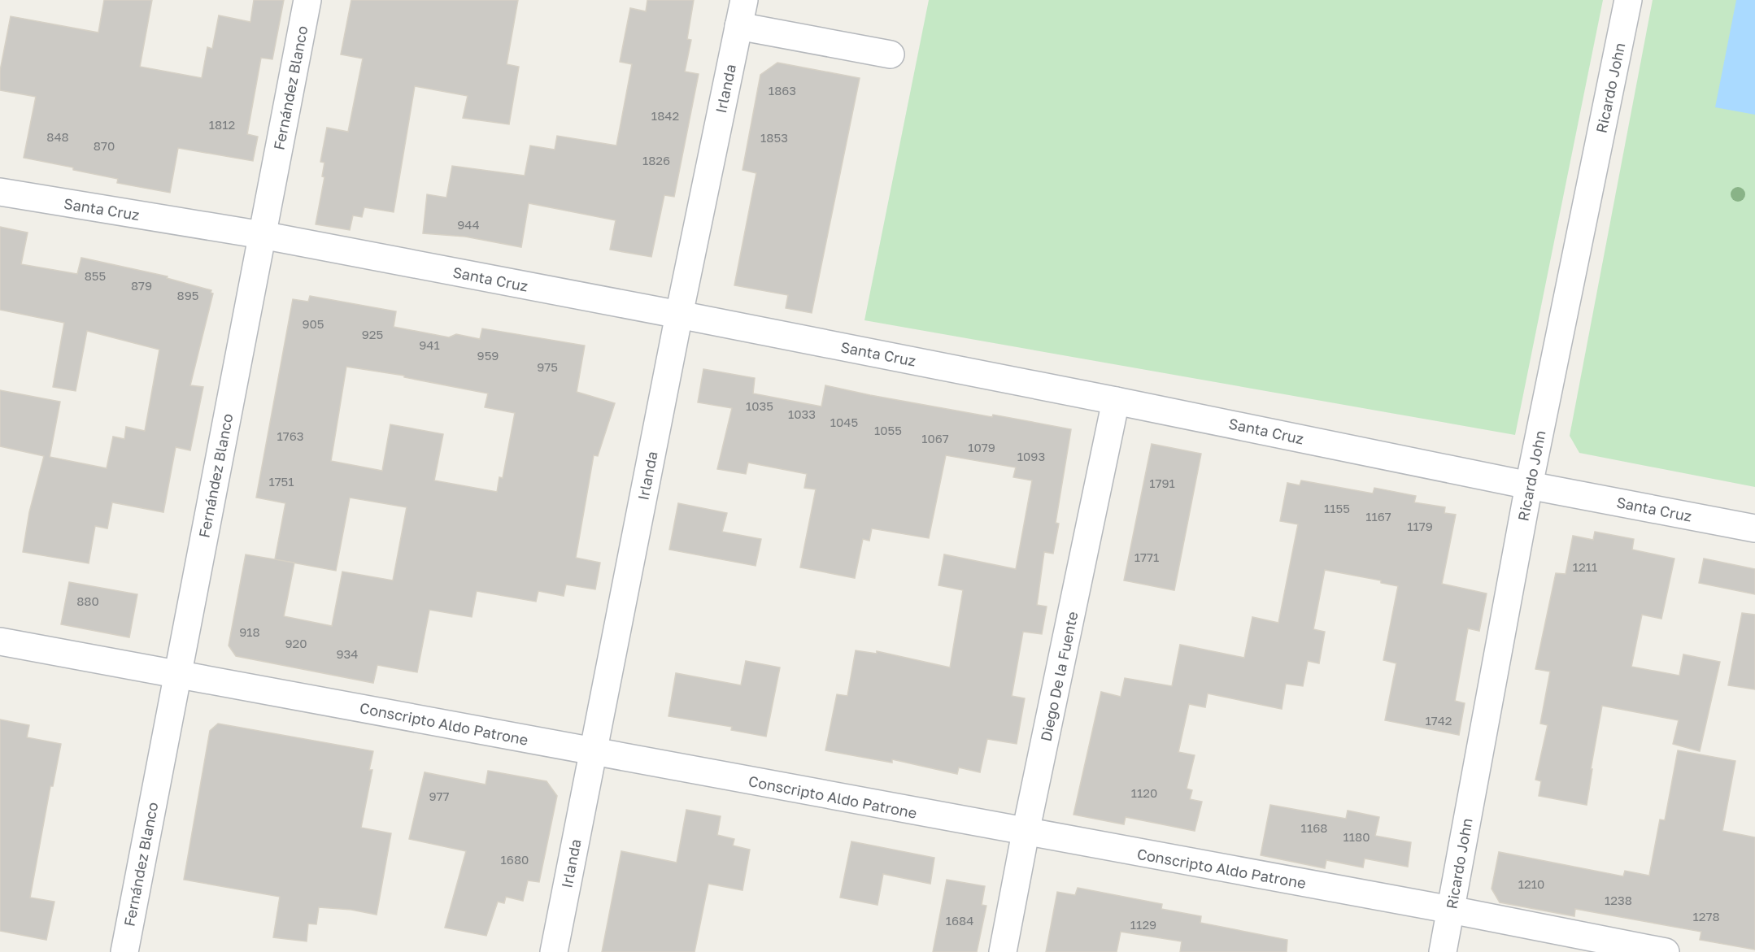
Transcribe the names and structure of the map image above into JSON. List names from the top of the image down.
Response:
{
  "streets": {
    "street": [
      "Fernández Blanco",
      "Ricardo John",
      "Irlanda",
      "Santa Cruz",
      "Diego De la Fuente",
      "Conscripto Aldo Patrone"
    ]
  },
  "crossings": [
    ["Fernández Blanco", "Santa Cruz"],
    ["Fernández Blanco", "Conscripto Aldo Patrone"],
    ["Ricardo John", "Santa Cruz"],
    ["Ricardo John", "Conscripto Aldo Patrone"],
    ["Irlanda", "Santa Cruz"],
    ["Irlanda", "Conscripto Aldo Patrone"],
    ["Santa Cruz", "Diego De la Fuente"],
    ["Diego De la Fuente", "Conscripto Aldo Patrone"]
  ],
  "house_numbers": [
    "1863",
    "1842",
    "1812",
    "848",
    "1853",
    "870",
    "1826",
    "944",
    "855",
    "879",
    "895",
    "905",
    "925",
    "941",
    "959",
    "975",
    "1035",
    "1033",
    "1045",
    "1055",
    "1763",
    "1067",
    "1079",
    "1093",
    "1751",
    "1791",
    "1155",
    "1167",
    "1179",
    "1771",
    "1211",
    "880",
    "918",
    "920",
    "934",
    "1742",
    "1120",
    "977",
    "1168",
    "1180",
    "1680",
    "1210",
    "1238",
    "1278",
    "1684",
    "1129"
  ]
}
